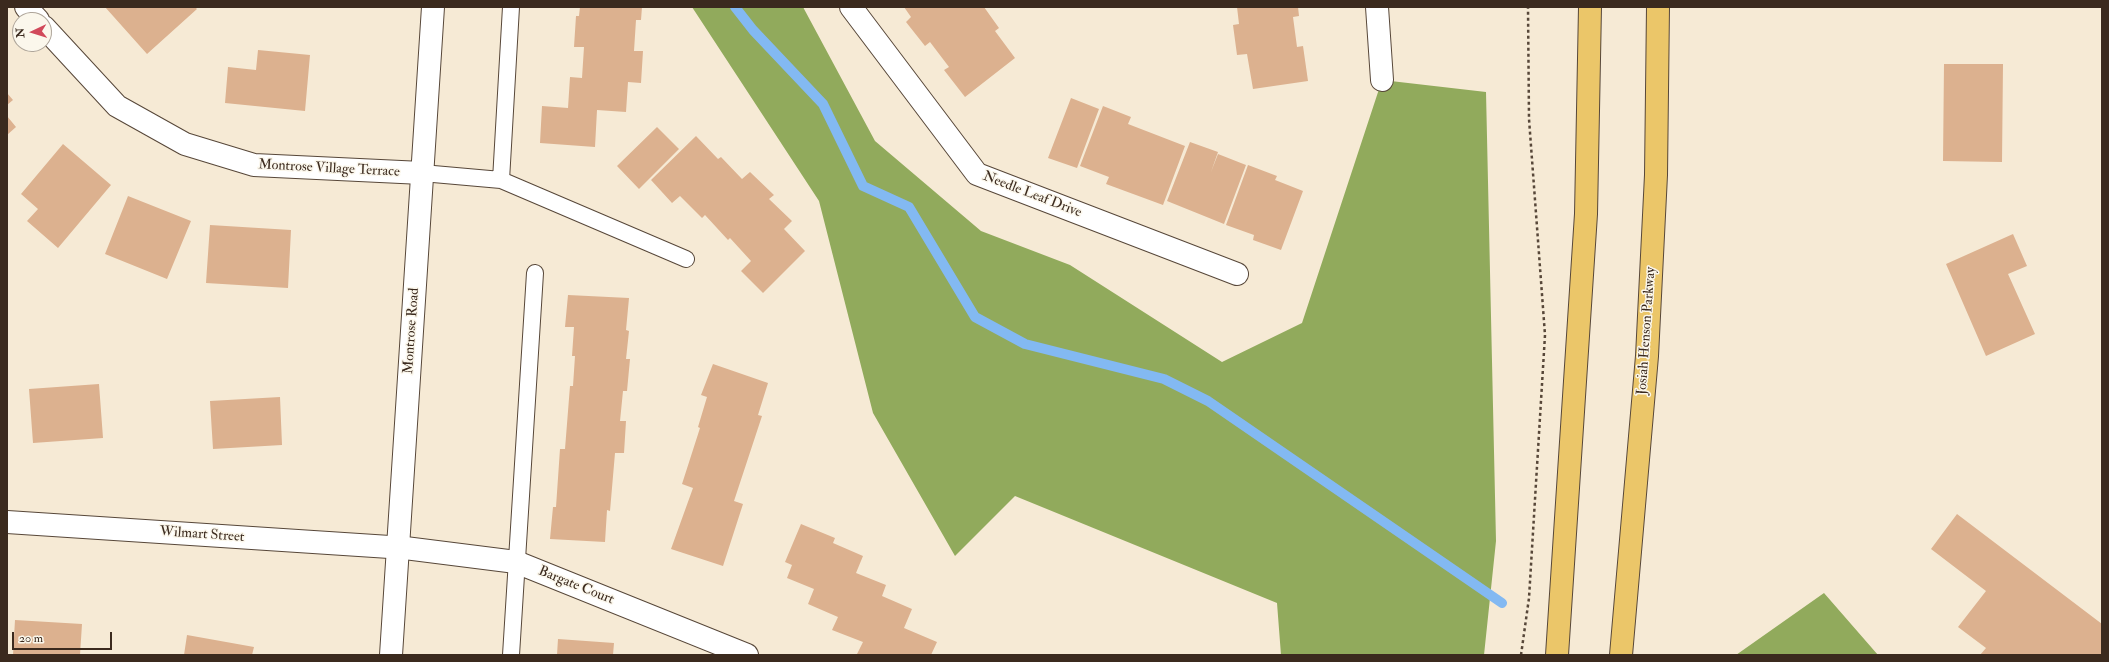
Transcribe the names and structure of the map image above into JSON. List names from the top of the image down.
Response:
{
  "streets": {
    "main road": ["Josiah Henson Parkway"],
    "street": [
      "Montrose Village Terrace",
      "Needle Leaf Drive",
      "Montrose Road",
      "Wilmart Street",
      "Bargate Court"
    ]
  },
  "crossings": [
    ["Montrose Village Terrace", "Montrose Road"],
    ["Montrose Road", "Wilmart Street"],
    ["Montrose Road", "Bargate Court"],
    ["Wilmart Street", "Bargate Court"]
  ],
  "scale_bar": "20 m",
  "north": "left"
}
